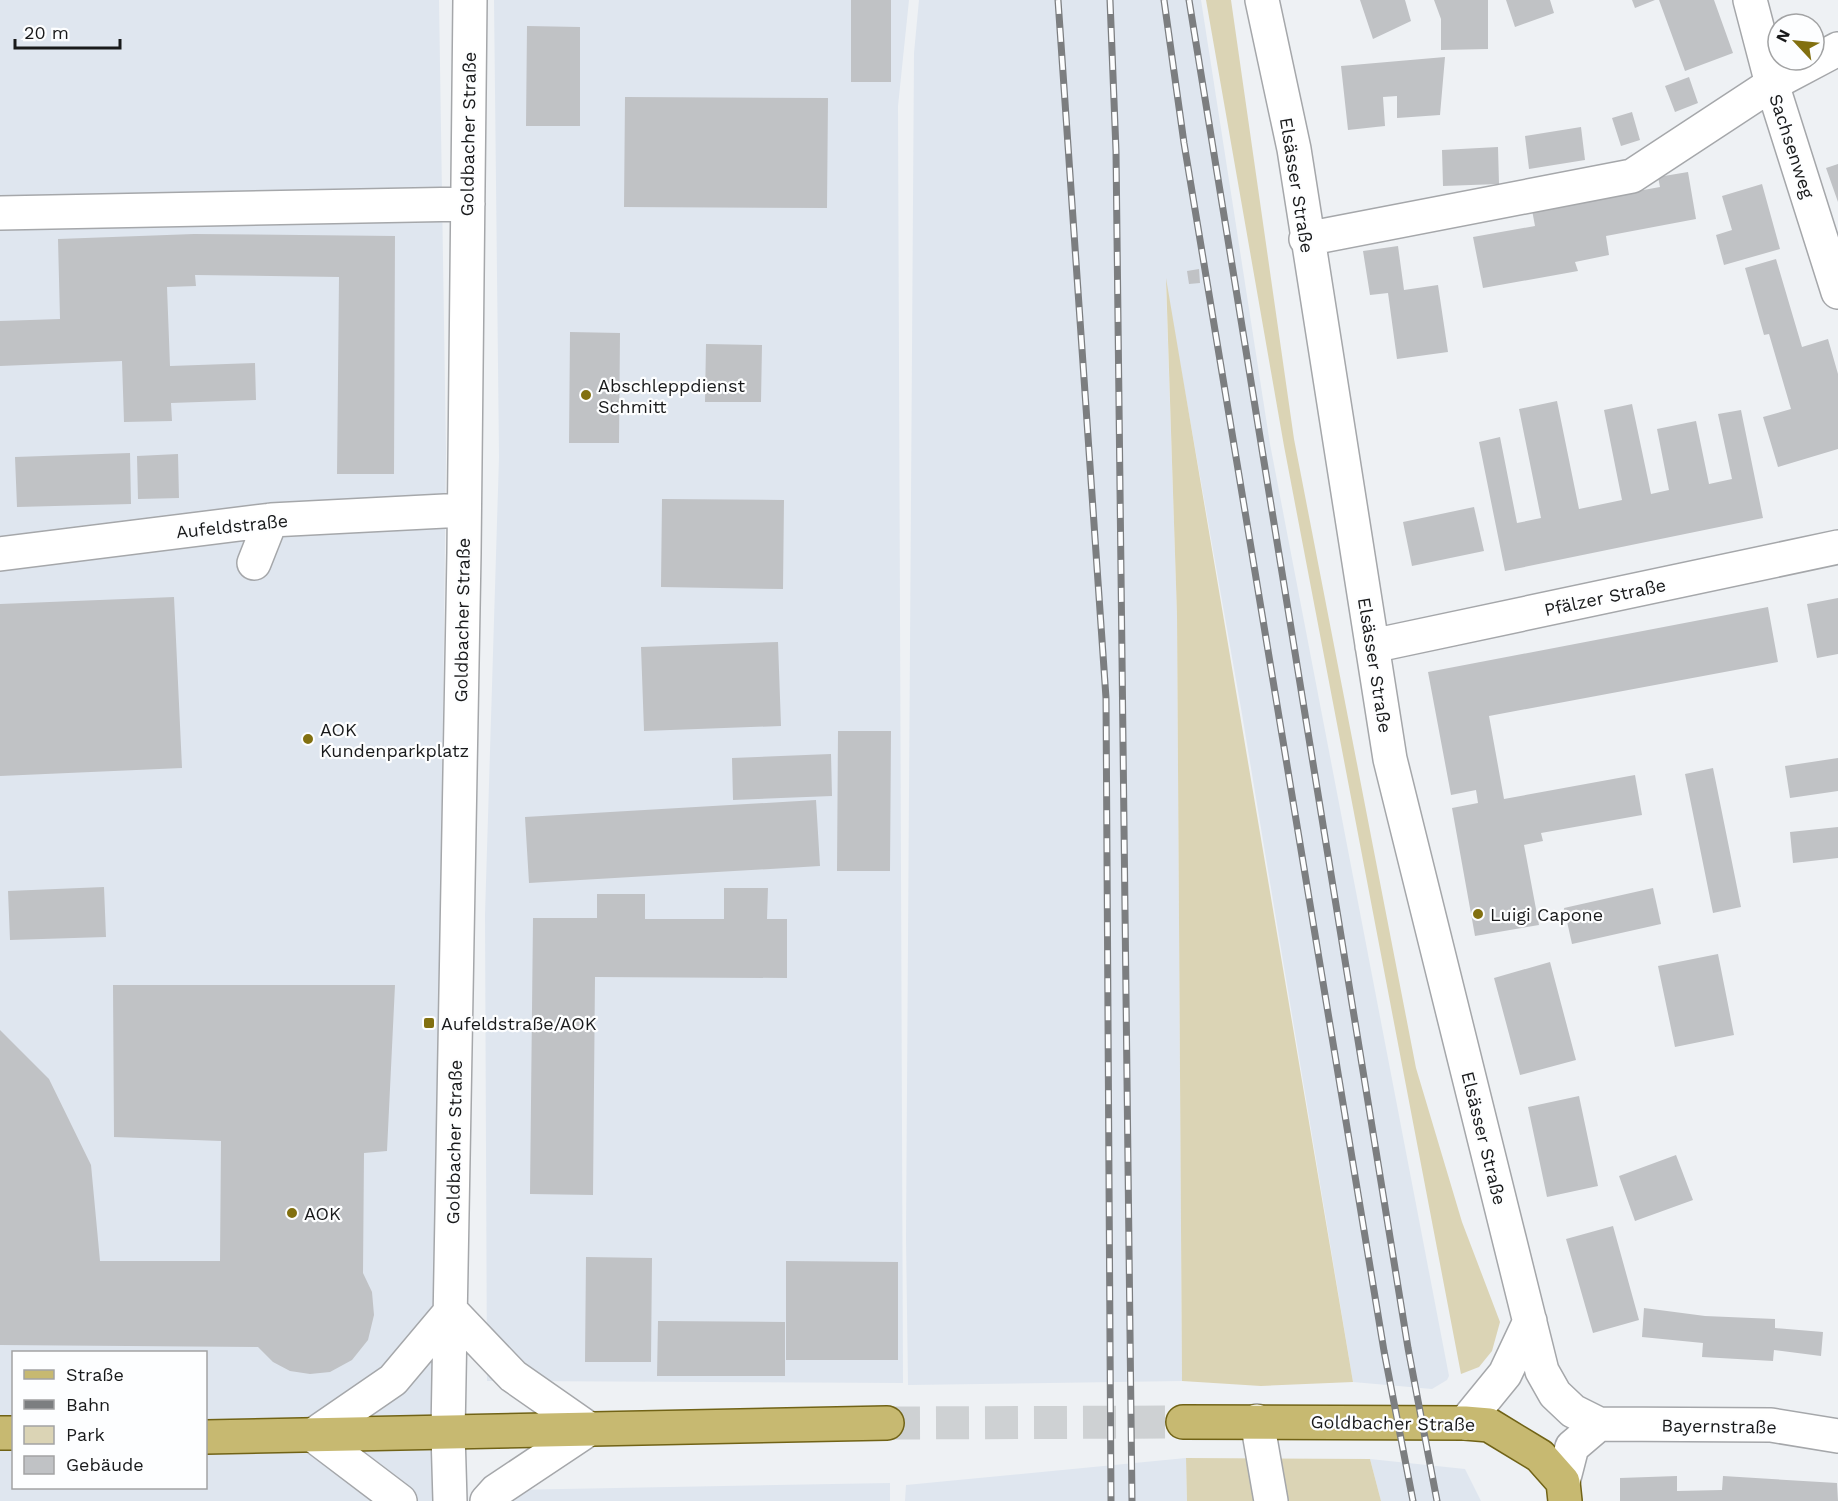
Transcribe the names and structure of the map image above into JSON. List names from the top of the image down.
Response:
{
  "streets": {
    "main road": ["Goldbacher Straße"],
    "street": [
      "Sachsenweg",
      "Elsässer Straße",
      "Aufeldstraße",
      "Pfälzer Straße",
      "Bayernstraße"
    ]
  },
  "crossings": [
    ["Goldbacher Straße", "Aufeldstraße"],
    ["Elsässer Straße", "Pfälzer Straße"],
    ["Elsässer Straße", "Bayernstraße"]
  ],
  "places": {
    "other": [
      "Abschleppdienst Schmitt",
      "AOK Kundenparkplatz",
      "Luigi Capone",
      "AOK"
    ],
    "transit": ["Aufeldstraße/AOK"]
  },
  "legend": [
    "Straße",
    "Bahn",
    "Park",
    "Gebäude"
  ],
  "scale_bar": "20 m",
  "north": "top left"
}
